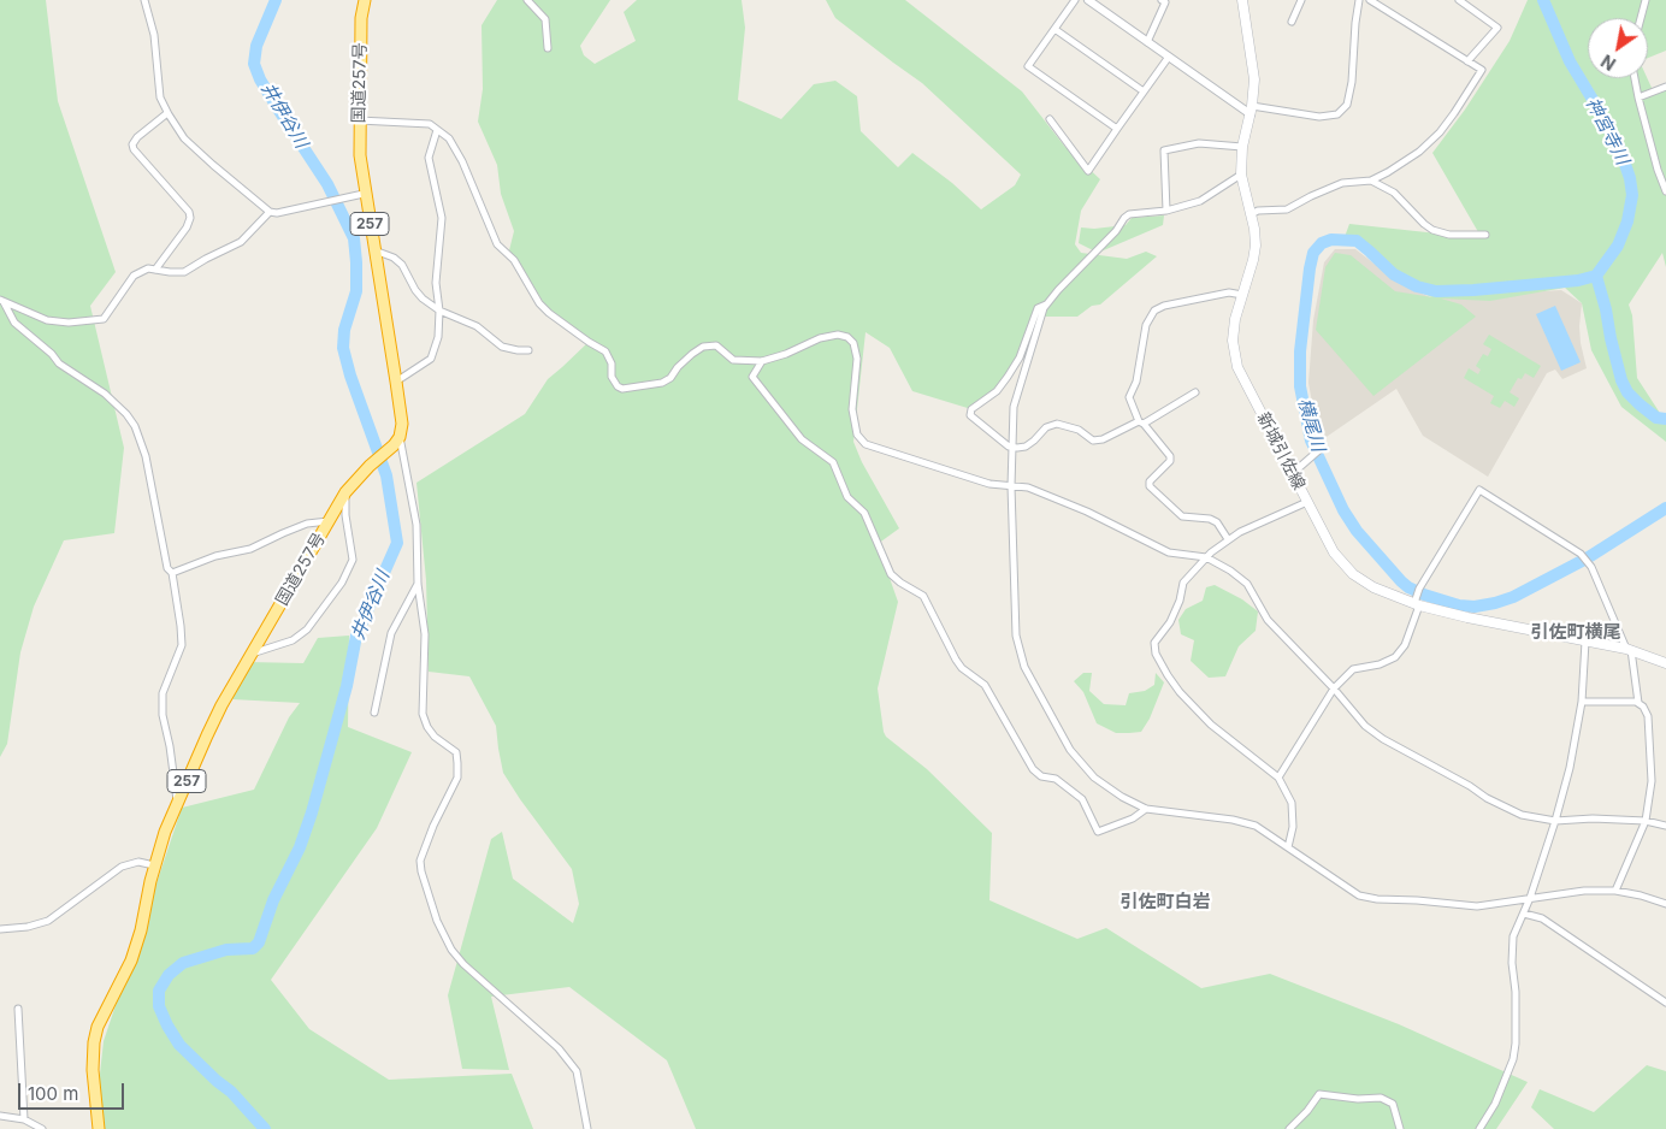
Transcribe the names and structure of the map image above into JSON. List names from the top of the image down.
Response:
{
  "streets": {
    "highway": ["国道257号", "257"],
    "main road": ["新城引佐線"]
  },
  "districts": ["引佐町横尾", "引佐町白岩"],
  "water": ["井伊谷川", "神宮寺川", "横尾川"],
  "scale_bar": "100 m",
  "north": "bottom left"
}
